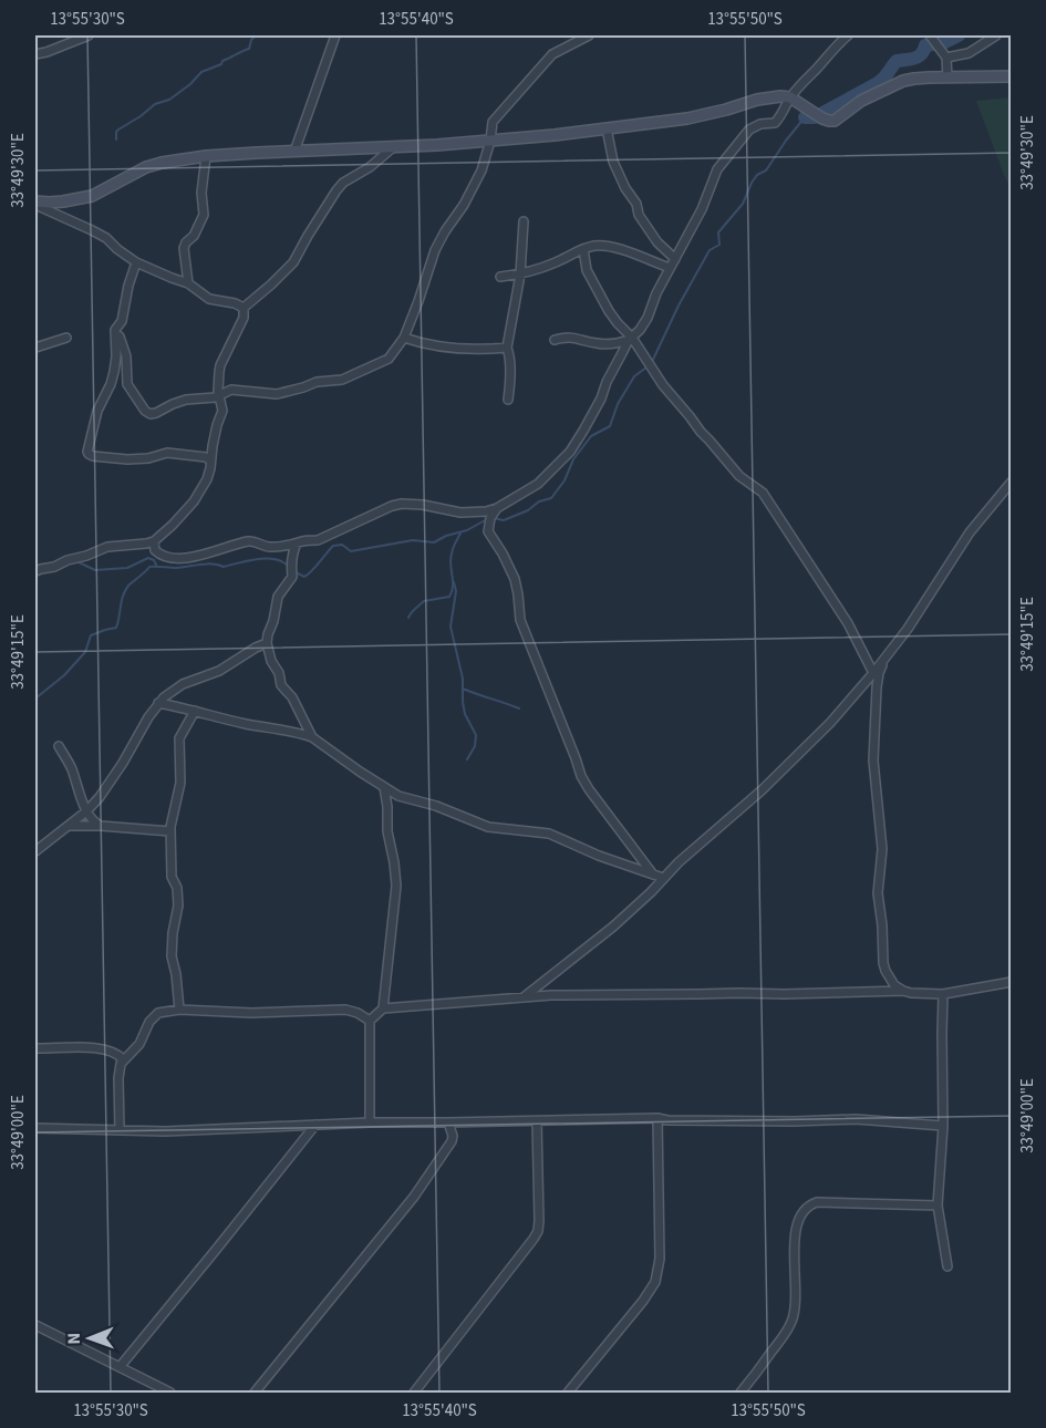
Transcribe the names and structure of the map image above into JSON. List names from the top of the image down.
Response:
{
  "north": "left",
  "coordinates": [
    "13°55'30\"S",
    "13°55'40\"S",
    "13°55'50\"S",
    "33°49'30\"E",
    "33°49'15\"E",
    "33°49'00\"E"
  ]
}
